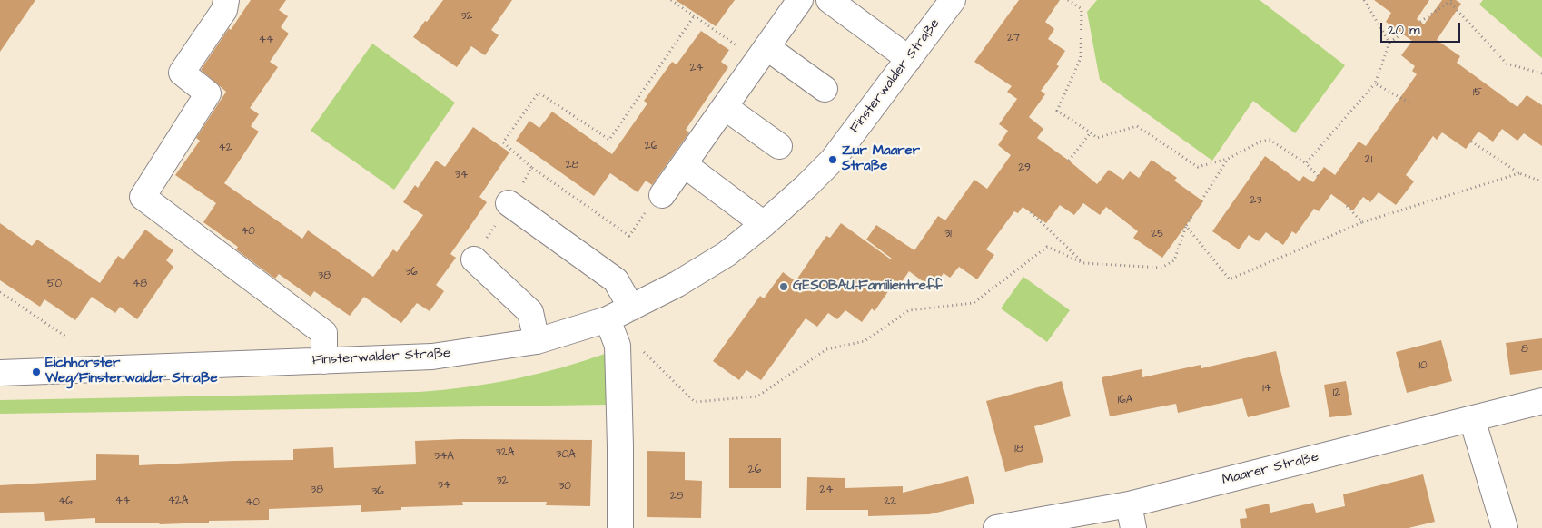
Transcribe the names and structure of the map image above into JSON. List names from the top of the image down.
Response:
{
  "streets": {
    "street": ["Finsterwalder Straße", "Maarer Straße"]
  },
  "places": ["Zur Maarer Straße", "GESOBAU-Familientreff", "Eichhorster Weg/Finsterwalder Straße"],
  "house_numbers": [
    "32",
    "27",
    "44",
    "24",
    "15",
    "26",
    "42",
    "21",
    "28",
    "29",
    "34",
    "23",
    "40",
    "31",
    "25",
    "36",
    "38",
    "50",
    "48",
    "8",
    "10",
    "14",
    "12",
    "16A",
    "18",
    "32A",
    "30A",
    "34A",
    "26",
    "32",
    "34",
    "30",
    "38",
    "24",
    "36",
    "28",
    "44",
    "42A",
    "46",
    "22",
    "40"
  ],
  "scale_bar": "20 m"
}
